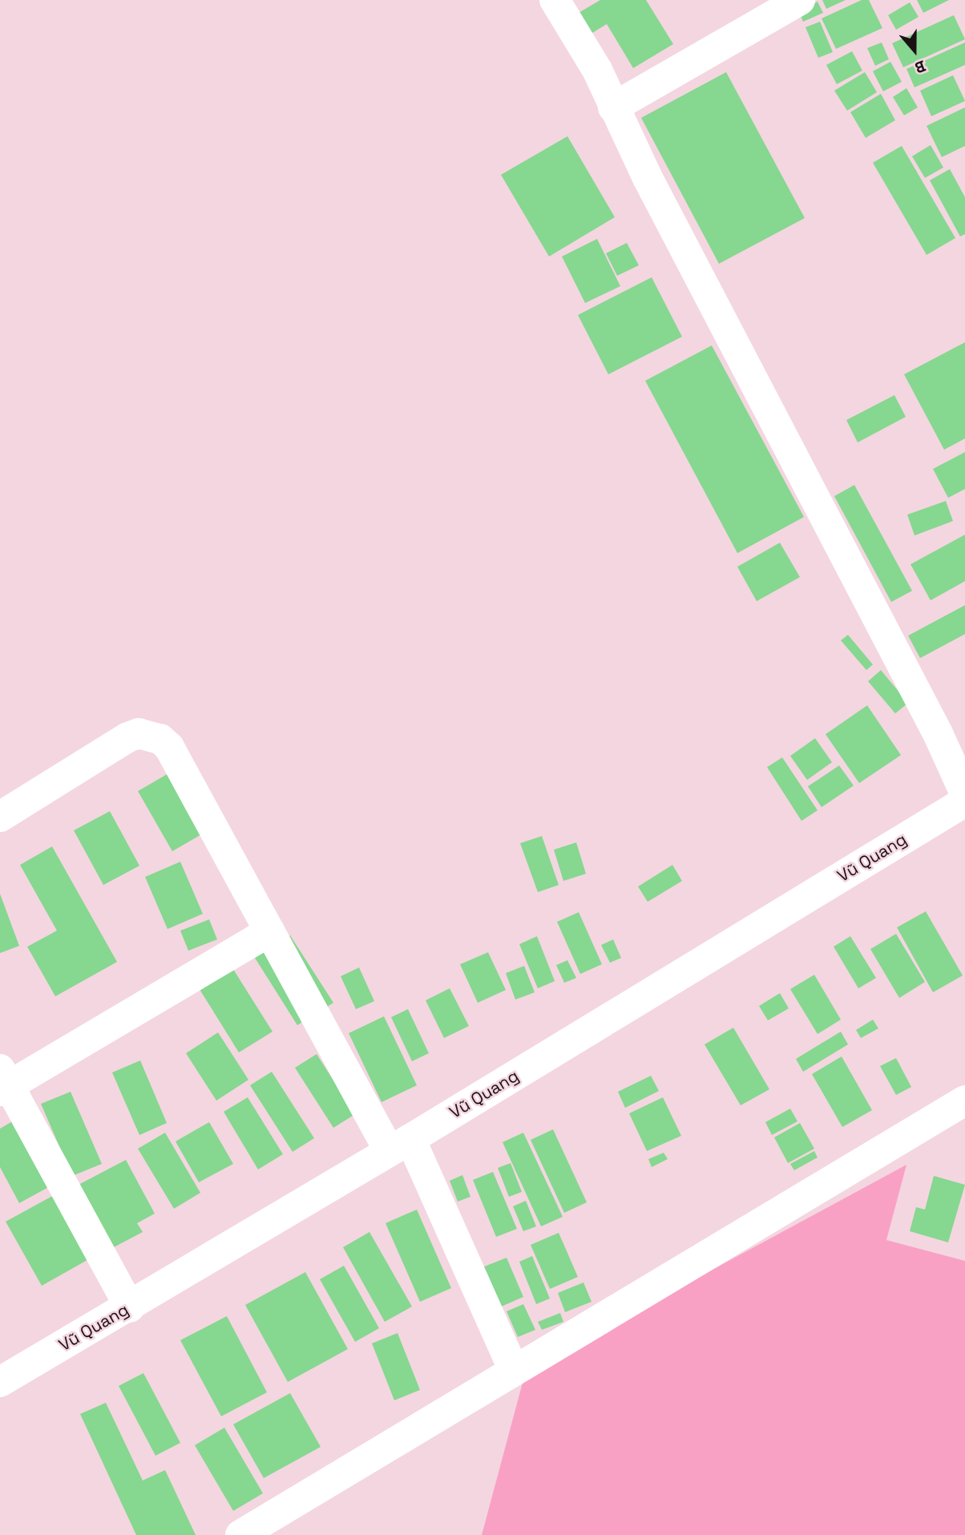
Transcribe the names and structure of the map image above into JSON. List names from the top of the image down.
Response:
{
  "streets": {
    "street": ["Vũ Quang"]
  },
  "north": "bottom"
}
